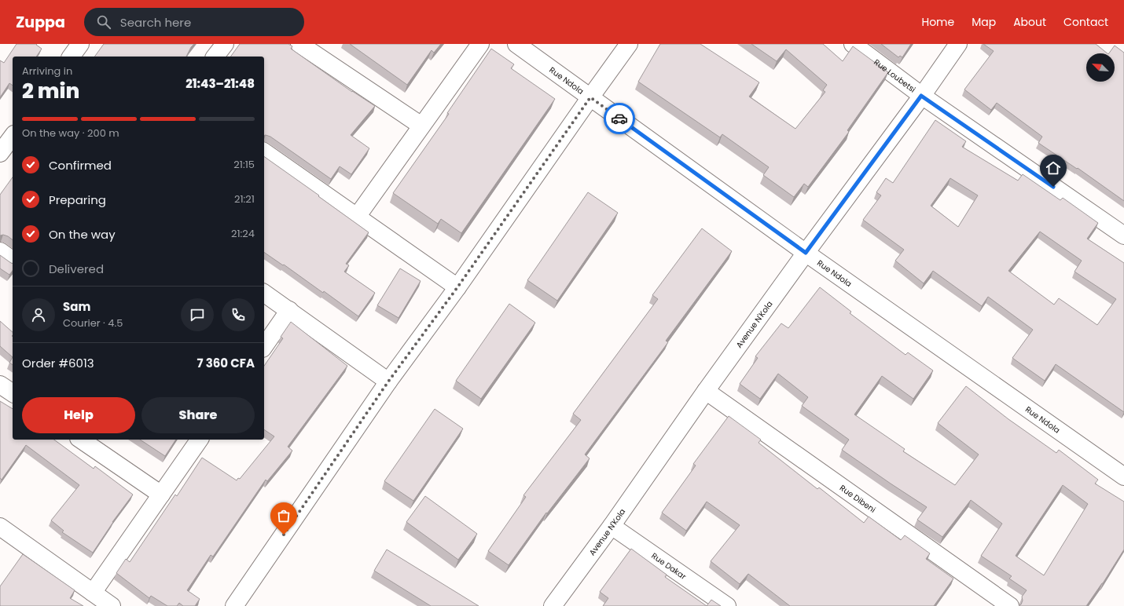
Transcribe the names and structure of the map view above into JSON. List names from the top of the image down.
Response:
{
  "streets": {
    "street": [
      "Rue Loubetsi",
      "Rue Ndola",
      "Avenue N'Kola",
      "Rue Dibeni",
      "Rue Dakar"
    ]
  },
  "crossings": [
    ["Rue Loubetsi", "Avenue N'Kola"],
    ["Rue Ndola", "Avenue N'Kola"],
    ["Avenue N'Kola", "Rue Dibeni"],
    ["Avenue N'Kola", "Rue Dakar"]
  ],
  "north": "top left",
  "page": {
    "header": "Zuppa",
    "search": "Search here",
    "nav": [
      "Home",
      "Map",
      "About",
      "Contact"
    ],
    "heading": ["2 min", "Arriving in", "21:43–21:48"],
    "panel": [
      "Sam",
      "Courier · 4.5",
      "Order #6013",
      "7 360 CFA"
    ],
    "bar": "On the way · 200 m",
    "list": [
      ["Confirmed", "21:15"],
      ["Preparing", "21:21"],
      ["On the way", "21:24"],
      "Delivered"
    ],
    "buttons": ["Help", "Share"]
  }
}
